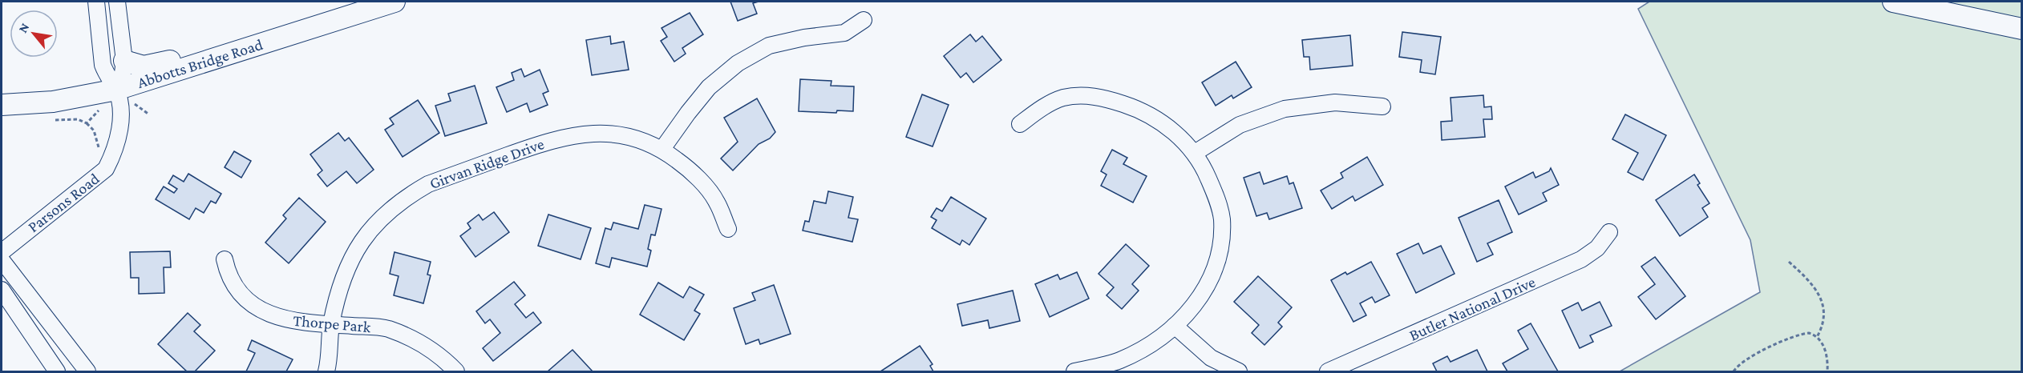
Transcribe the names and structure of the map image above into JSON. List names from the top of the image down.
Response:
{
  "streets": {
    "main road": ["Abbotts Bridge Road"],
    "street": [
      "Girvan Ridge Drive",
      "Parsons Road",
      "Butler National Drive",
      "Thorpe Park"
    ]
  },
  "crossings": [
    ["Abbotts Bridge Road", "Parsons Road"],
    ["Girvan Ridge Drive", "Thorpe Park"]
  ],
  "north": "top left"
}
